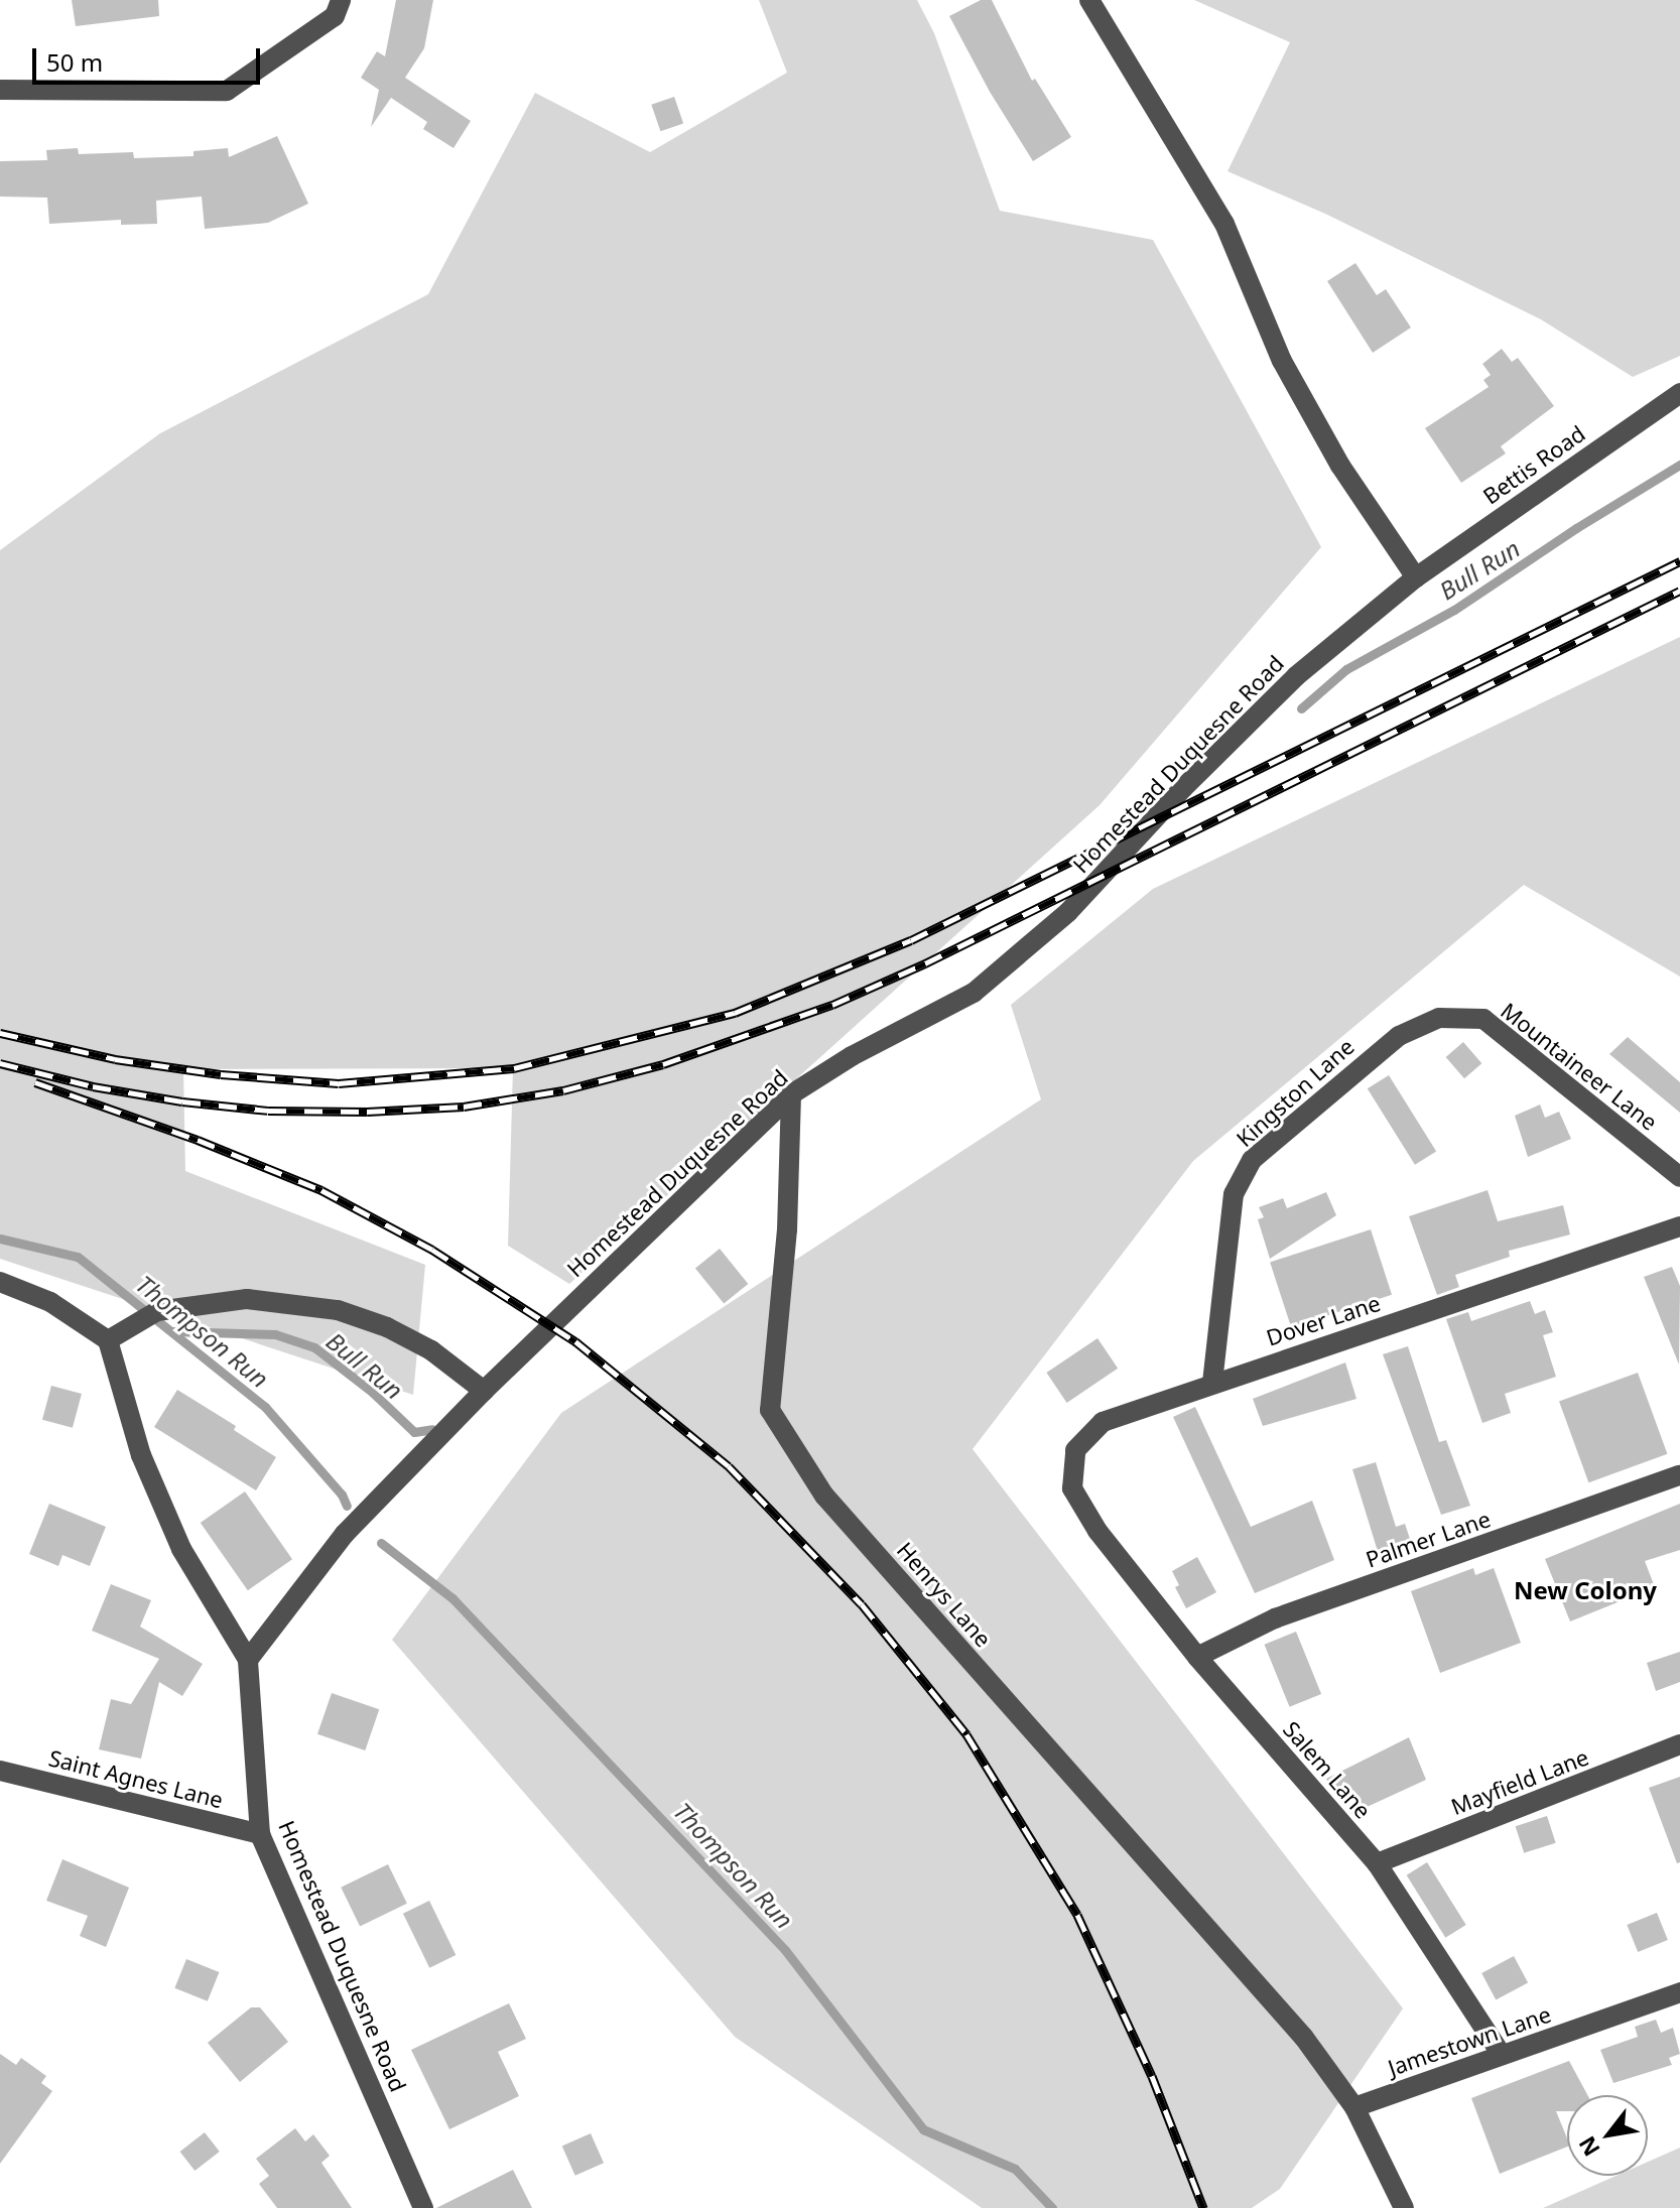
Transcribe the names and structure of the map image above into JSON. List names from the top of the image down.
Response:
{
  "streets": {
    "street": [
      "Bettis Road",
      "Homestead Duquesne Road",
      "Mountaineer Lane",
      "Kingston Lane",
      "Dover Lane",
      "Palmer Lane",
      "Henrys Lane",
      "Salem Lane",
      "Saint Agnes Lane",
      "Mayfield Lane",
      "Jamestown Lane"
    ]
  },
  "crossings": [
    ["Bettis Road", "Homestead Duquesne Road"],
    ["Homestead Duquesne Road", "Henrys Lane"],
    ["Homestead Duquesne Road", "Saint Agnes Lane"],
    ["Mountaineer Lane", "Kingston Lane"],
    ["Kingston Lane", "Dover Lane"],
    ["Dover Lane", "Salem Lane"],
    ["Palmer Lane", "Salem Lane"],
    ["Henrys Lane", "Jamestown Lane"],
    ["Salem Lane", "Mayfield Lane"],
    ["Salem Lane", "Jamestown Lane"]
  ],
  "districts": ["New Colony"],
  "water": ["Bull Run", "Thompson Run"],
  "scale_bar": "50 m",
  "north": "bottom left"
}
